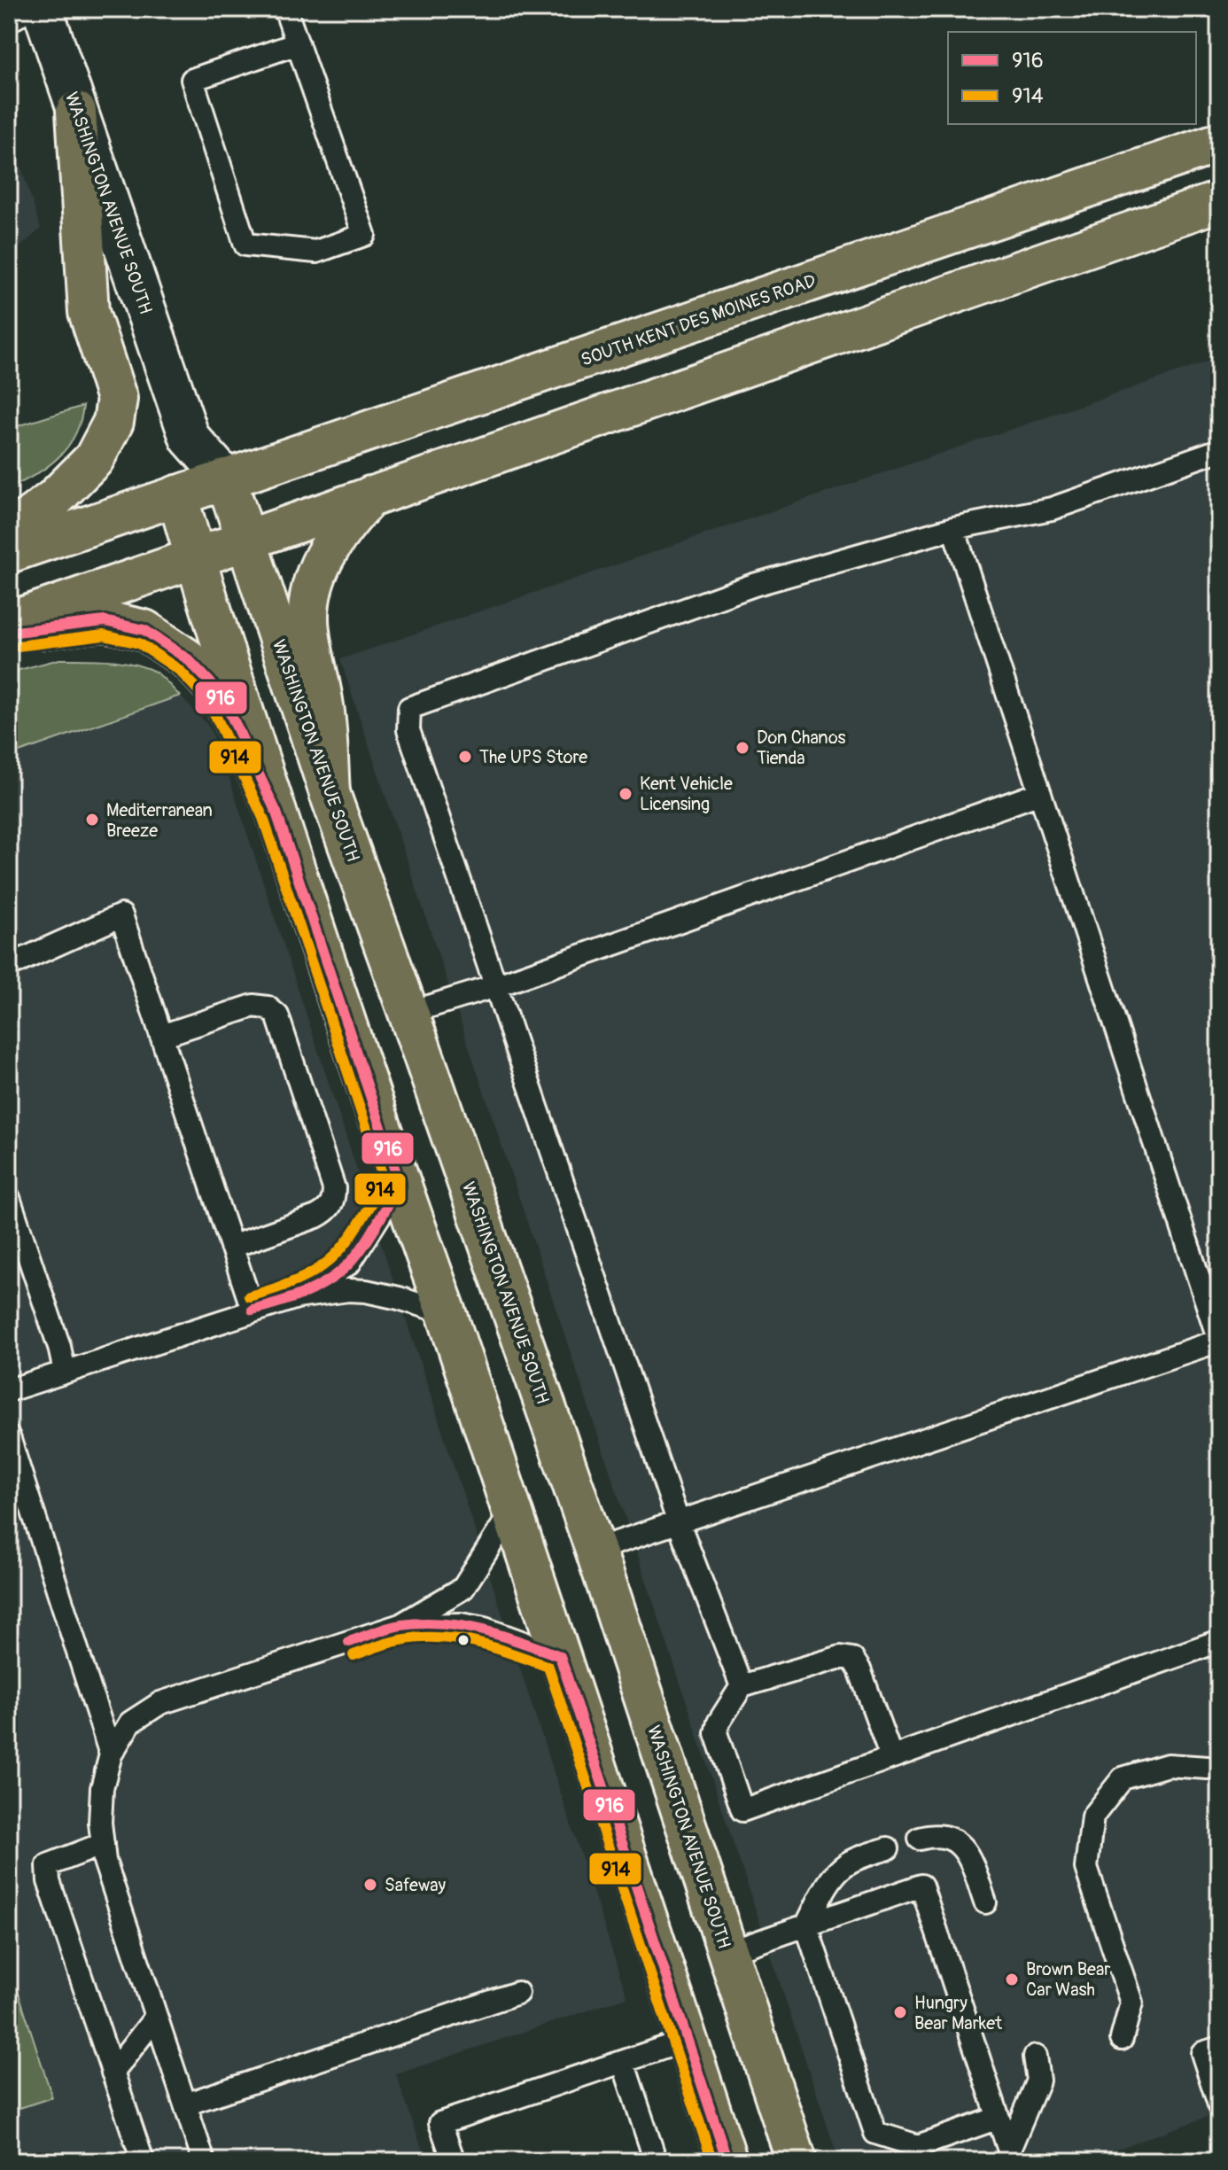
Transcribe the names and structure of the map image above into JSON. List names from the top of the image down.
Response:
{
  "streets": {
    "main road": ["WASHINGTON AVENUE SOUTH", "SOUTH KENT DES MOINES ROAD"]
  },
  "crossings": [
    ["WASHINGTON AVENUE SOUTH", "SOUTH KENT DES MOINES ROAD"]
  ],
  "places": [
    "Don Chanos Tienda",
    "The UPS Store",
    "Kent Vehicle Licensing",
    "Mediterranean Breeze",
    "Safeway",
    "Brown Bear Car Wash",
    "Hungry Bear Market"
  ],
  "lines": ["transit line 916", "transit line 914"],
  "legend": ["916", "914"]
}
